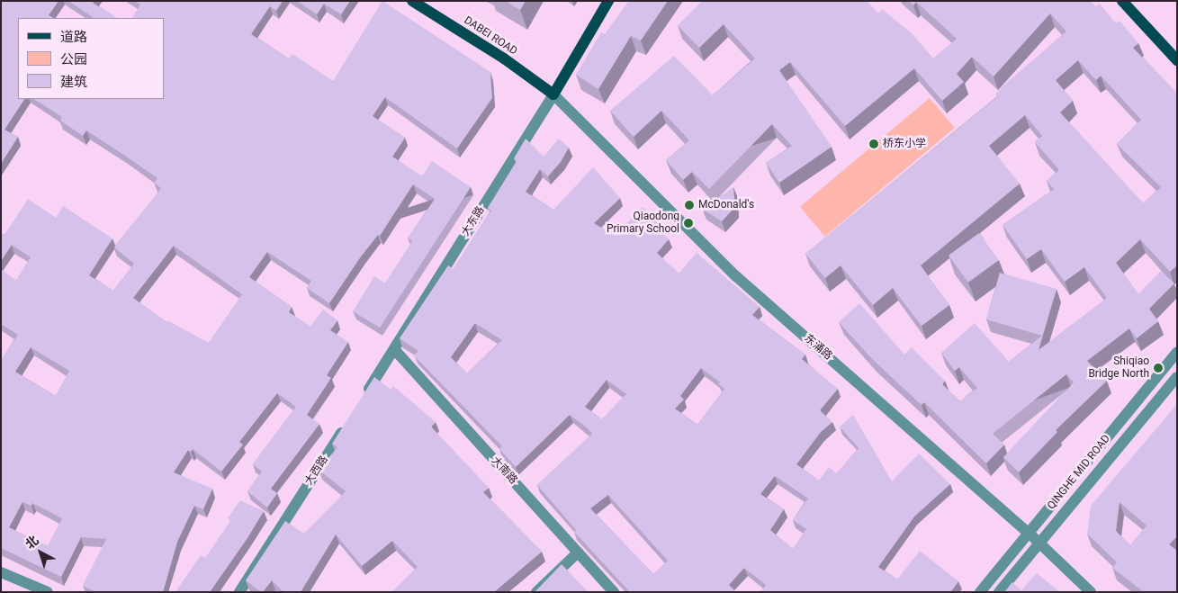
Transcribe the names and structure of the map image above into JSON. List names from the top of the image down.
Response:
{
  "streets": {
    "main road": ["DABEI ROAD"],
    "street": [
      "大东路",
      "东涌路",
      "大西路",
      "大南路",
      "QINGHE MID ROAD"
    ]
  },
  "crossings": [
    ["DABEI ROAD", "大东路"],
    ["DABEI ROAD", "东涌路"],
    ["大东路", "东涌路"],
    ["大东路", "大南路"],
    ["东涌路", "QINGHE MID ROAD"]
  ],
  "places": [
    "桥东小学",
    "McDonald's",
    "Qiaodong Primary School",
    "Shiqiao Bridge North"
  ],
  "legend": ["道路", "公园", "建筑"],
  "north": "top left"
}
